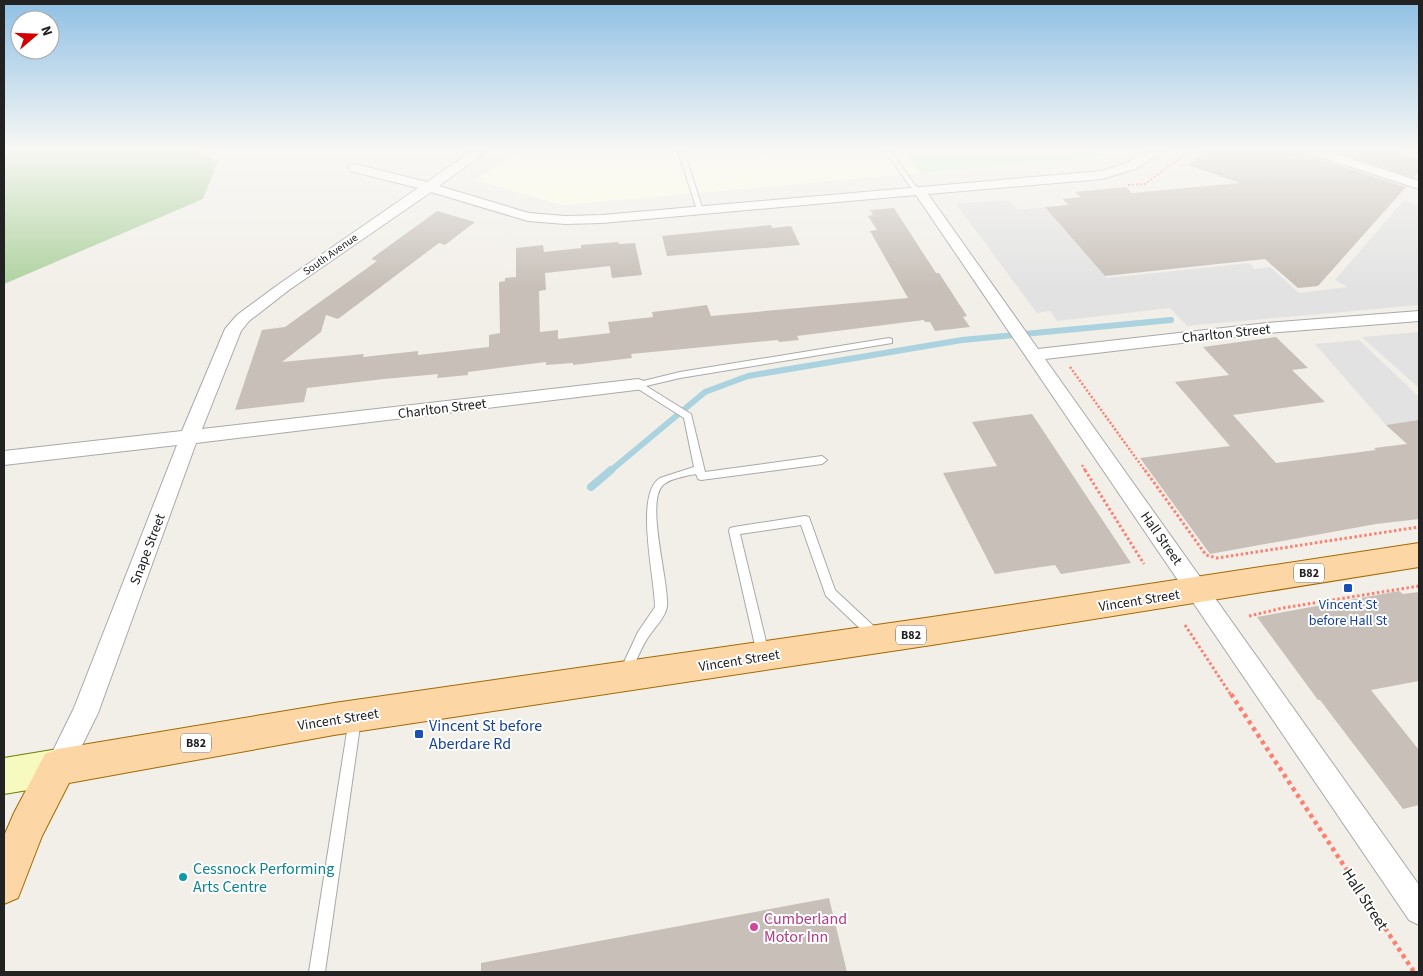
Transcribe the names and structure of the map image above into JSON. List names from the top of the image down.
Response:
{
  "streets": {
    "main road": ["B82", "Vincent Street"],
    "street": [
      "South Avenue",
      "Charlton Street",
      "Hall Street",
      "Snape Street"
    ]
  },
  "crossings": [
    ["South Avenue", "Snape Street"],
    ["Charlton Street", "Hall Street"],
    ["Charlton Street", "Snape Street"],
    ["Hall Street", "Vincent Street"],
    ["Snape Street", "Vincent Street"]
  ],
  "places": {
    "transit": ["Vincent St before Hall St", "Vincent St before Aberdare Rd"],
    "other": ["Cessnock Performing Arts Centre", "Cumberland Motor Inn"]
  },
  "north": "right"
}
